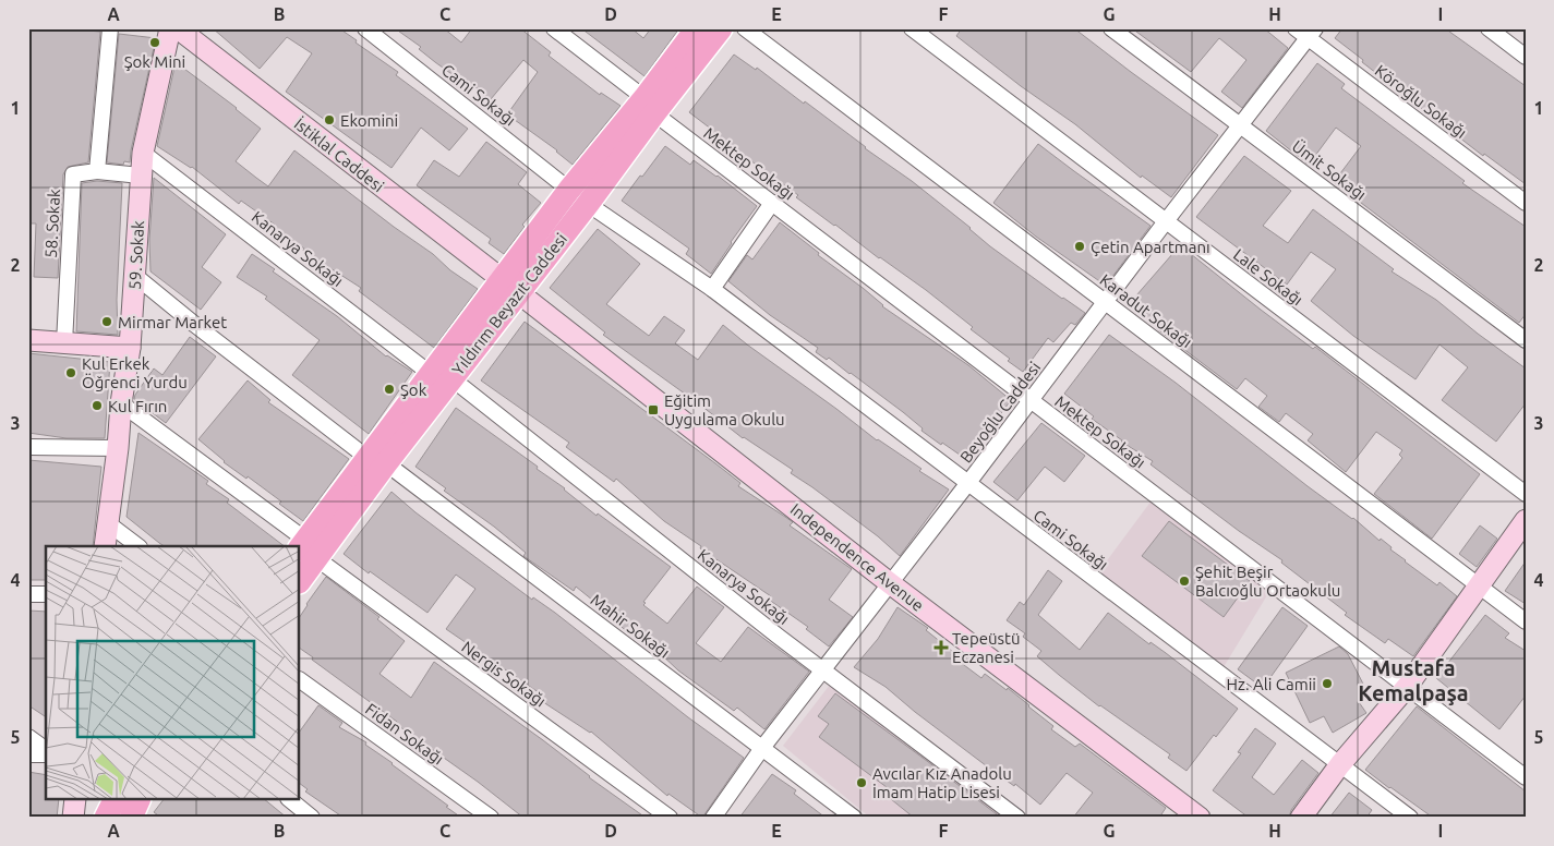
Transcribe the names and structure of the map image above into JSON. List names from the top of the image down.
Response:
{
  "streets": {
    "main road": ["Yıldırım Beyazıt Caddesi"],
    "street": [
      "Cami Sokağı",
      "Köroğlu Sokağı",
      "İstiklal Caddesi",
      "Mektep Sokağı",
      "Ümit Sokağı",
      "58. Sokak",
      "Kanarya Sokağı",
      "59. Sokak",
      "Lale Sokağı",
      "Karadut Sokağı",
      "Beyoğlu Caddesi",
      "Independence Avenue",
      "Mahir Sokağı",
      "Nergis Sokağı",
      "Fidan Sokağı"
    ]
  },
  "crossings": [
    ["Cami Sokağı", "Yıldırım Beyazıt Caddesi"],
    ["Cami Sokağı", "Beyoğlu Caddesi"],
    ["Köroğlu Sokağı", "Beyoğlu Caddesi"],
    ["İstiklal Caddesi", "Yıldırım Beyazıt Caddesi"],
    ["İstiklal Caddesi", "Independence Avenue"],
    ["Mektep Sokağı", "Yıldırım Beyazıt Caddesi"],
    ["Mektep Sokağı", "Beyoğlu Caddesi"],
    ["Ümit Sokağı", "Beyoğlu Caddesi"],
    ["Kanarya Sokağı", "59. Sokak"],
    ["Kanarya Sokağı", "Yıldırım Beyazıt Caddesi"],
    ["Kanarya Sokağı", "Beyoğlu Caddesi"],
    ["59. Sokak", "Mahir Sokağı"],
    ["59. Sokak", "Nergis Sokağı"],
    ["Lale Sokağı", "Beyoğlu Caddesi"],
    ["Yıldırım Beyazıt Caddesi", "Independence Avenue"],
    ["Yıldırım Beyazıt Caddesi", "Mahir Sokağı"],
    ["Yıldırım Beyazıt Caddesi", "Nergis Sokağı"],
    ["Karadut Sokağı", "Beyoğlu Caddesi"],
    ["Beyoğlu Caddesi", "Independence Avenue"],
    ["Beyoğlu Caddesi", "Mahir Sokağı"]
  ],
  "districts": ["Mustafa Kemalpaşa"],
  "places": {
    "other": [
      "Şok Mini",
      "Ekomini",
      "Çetin Apartmanı",
      "Mirmar Market",
      "Kul Erkek Öğrenci Yurdu",
      "Şok",
      "Kul Fırın",
      "Şehit Beşir Balcıoğlu Ortaokulu",
      "Hz. Ali Camii",
      "Avcılar Kız Anadolu İmam Hatip Lisesi"
    ],
    "transit": ["Eğitim Uygulama Okulu"],
    "health": ["Tepeüstü Eczanesi"]
  },
  "grid": {
    "columns": [
      "A",
      "B",
      "C",
      "D",
      "E",
      "F",
      "G",
      "H",
      "I"
    ],
    "rows": [
      "1",
      "2",
      "3",
      "4",
      "5"
    ]
  }
}
